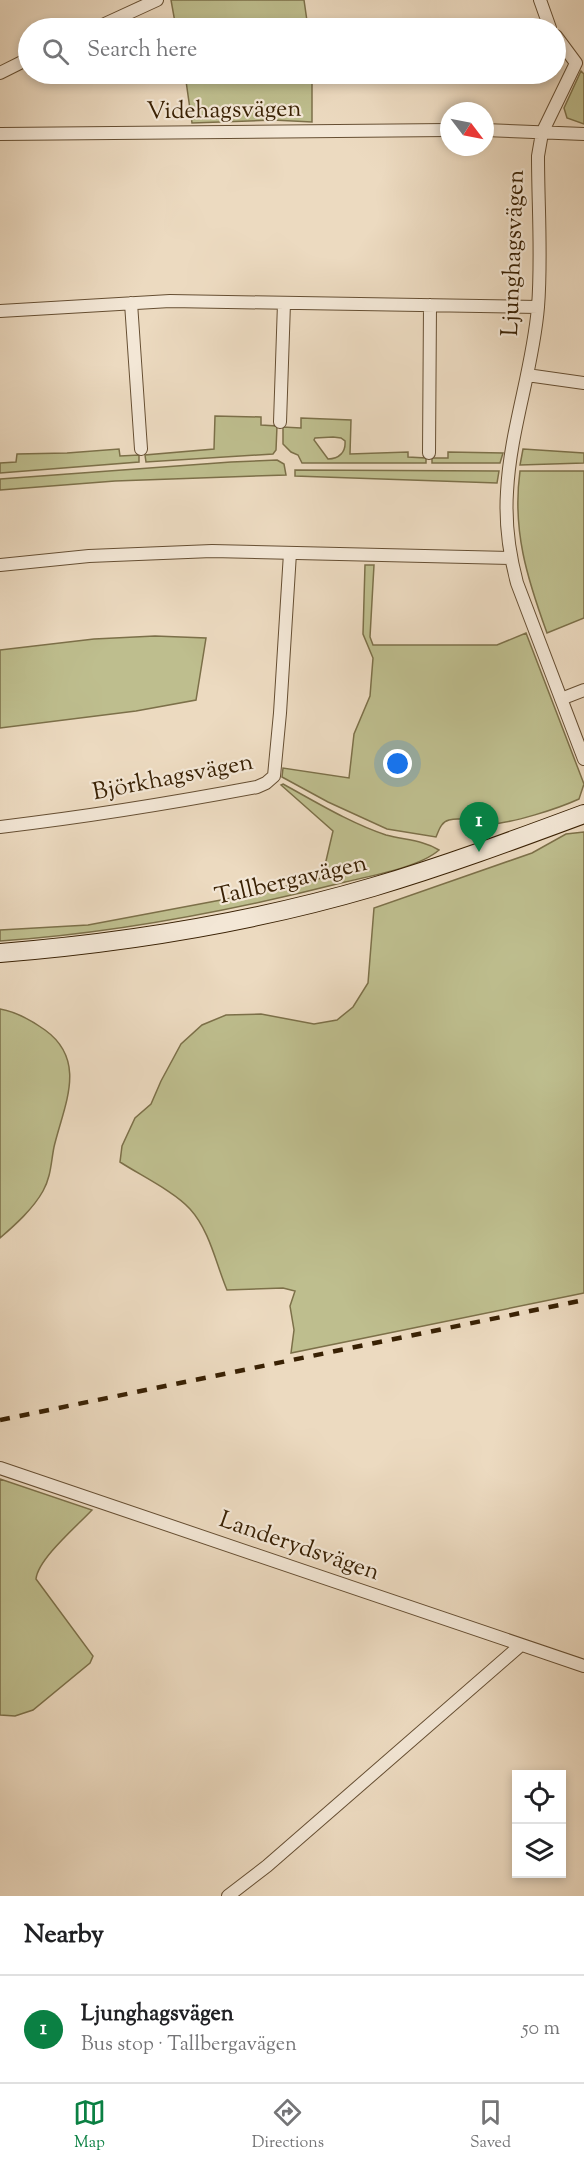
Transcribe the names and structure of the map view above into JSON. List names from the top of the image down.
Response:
{
  "streets": {
    "street": [
      "Videhagsvägen",
      "Ljunghagsvägen",
      "Björkhagsvägen",
      "Tallbergavägen",
      "Landerydsvägen"
    ]
  },
  "north": "bottom right",
  "page": {
    "search": "Search here",
    "pins": "1",
    "heading": "Nearby",
    "list": [
      {
        "mark": "1",
        "name": "Ljunghagsvägen",
        "note": "Bus stop · Tallbergavägen",
        "value": "50 m"
      }
    ],
    "nav": ["Map", "Directions", "Saved"]
  }
}
